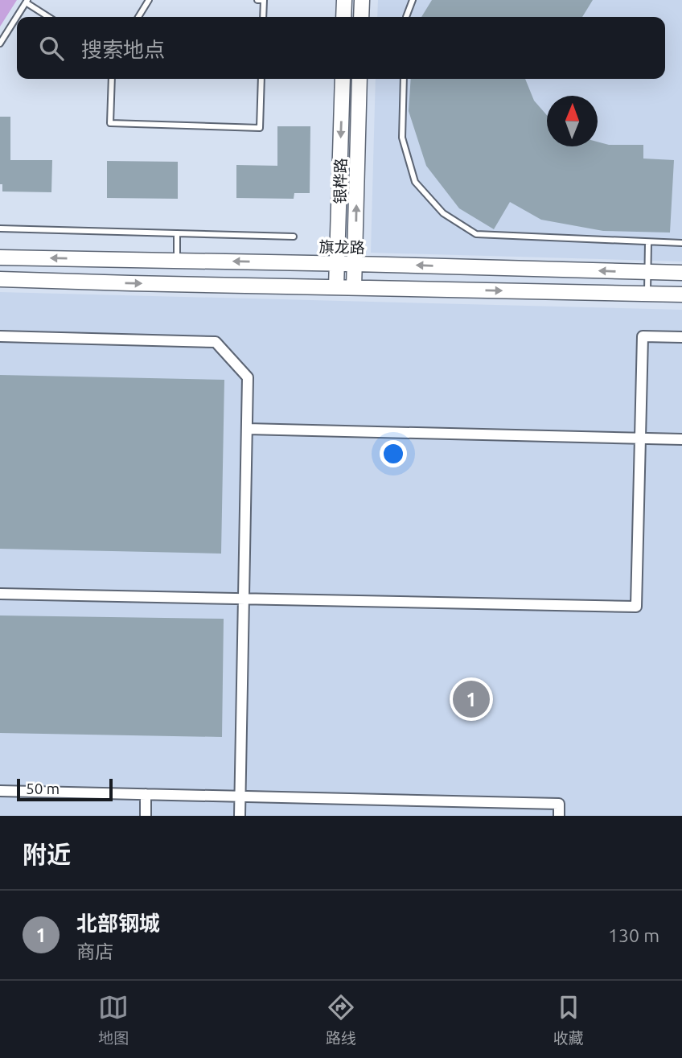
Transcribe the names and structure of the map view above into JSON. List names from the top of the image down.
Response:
{
  "streets": {
    "main road": ["银桦路", "旗龙路"]
  },
  "crossings": [
    ["银桦路", "旗龙路"]
  ],
  "scale_bar": "50 m",
  "north": "top",
  "page": {
    "search": "搜索地点",
    "pins": "1",
    "scale": "50 m",
    "heading": "附近",
    "list": [
      {
        "mark": "1",
        "name": "北部钢城",
        "note": "商店",
        "value": "130 m"
      }
    ],
    "nav": ["地图", "路线", "收藏"]
  }
}
